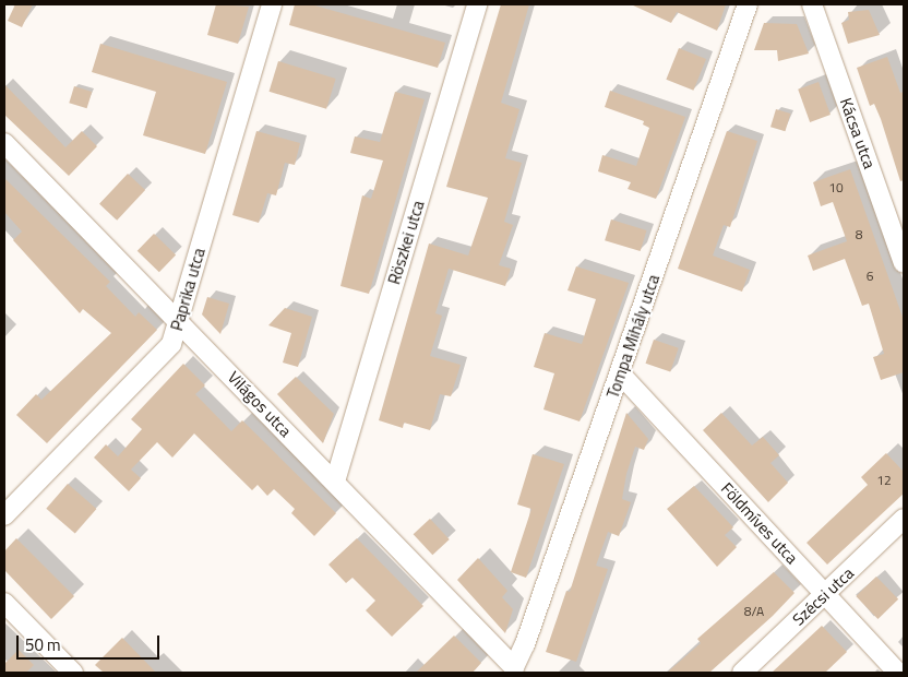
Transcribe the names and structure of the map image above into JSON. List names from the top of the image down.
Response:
{
  "streets": {
    "street": [
      "Kácsa utca",
      "Röszkei utca",
      "Paprika utca",
      "Tompa Mihály utca",
      "Világos utca",
      "Földmíves utca",
      "Szécsi utca"
    ]
  },
  "crossings": [
    ["Röszkei utca", "Világos utca"],
    ["Paprika utca", "Világos utca"],
    ["Tompa Mihály utca", "Világos utca"],
    ["Tompa Mihály utca", "Földmíves utca"],
    ["Földmíves utca", "Szécsi utca"]
  ],
  "house_numbers": [
    "10",
    "8",
    "6",
    "12",
    "8/A"
  ],
  "scale_bar": "50 m"
}
